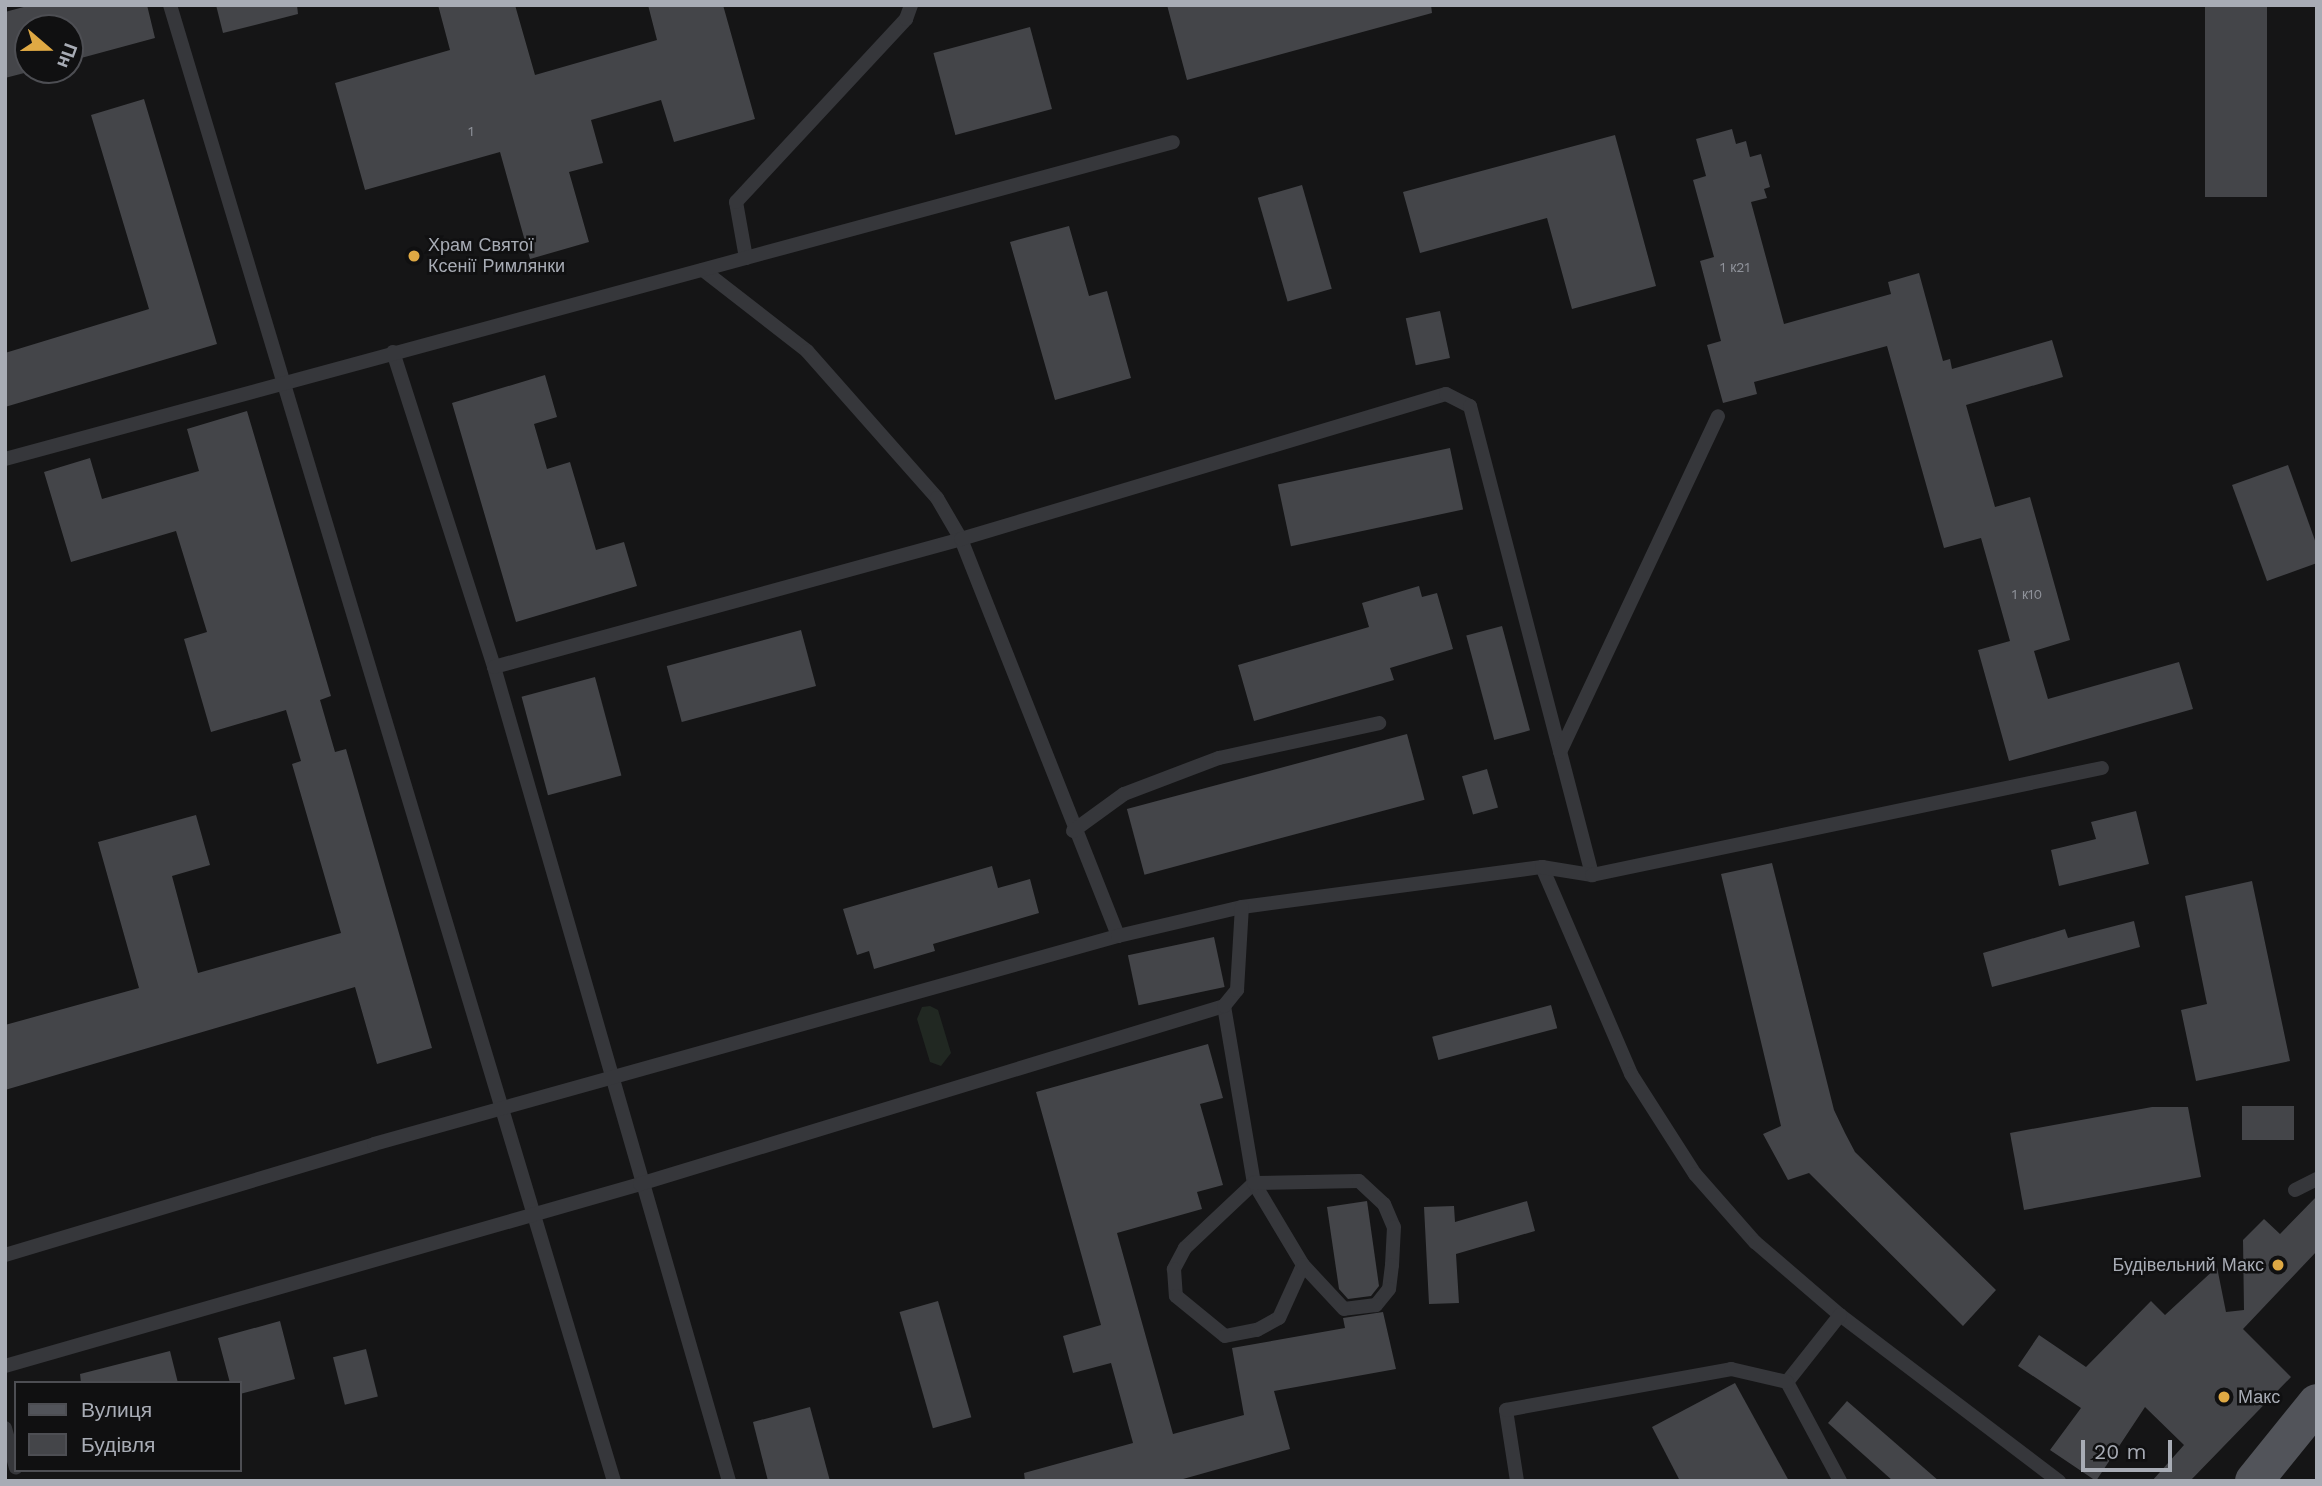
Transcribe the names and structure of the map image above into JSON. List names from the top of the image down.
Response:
{
  "places": ["Храм Святої Ксенії Римлянки", "Будівельний Макс", "Макс"],
  "house_numbers": ["1", "1 к21", "1 к10"],
  "legend": ["Вулиця", "Будівля"],
  "scale_bar": "20 m",
  "north": "right"
}
